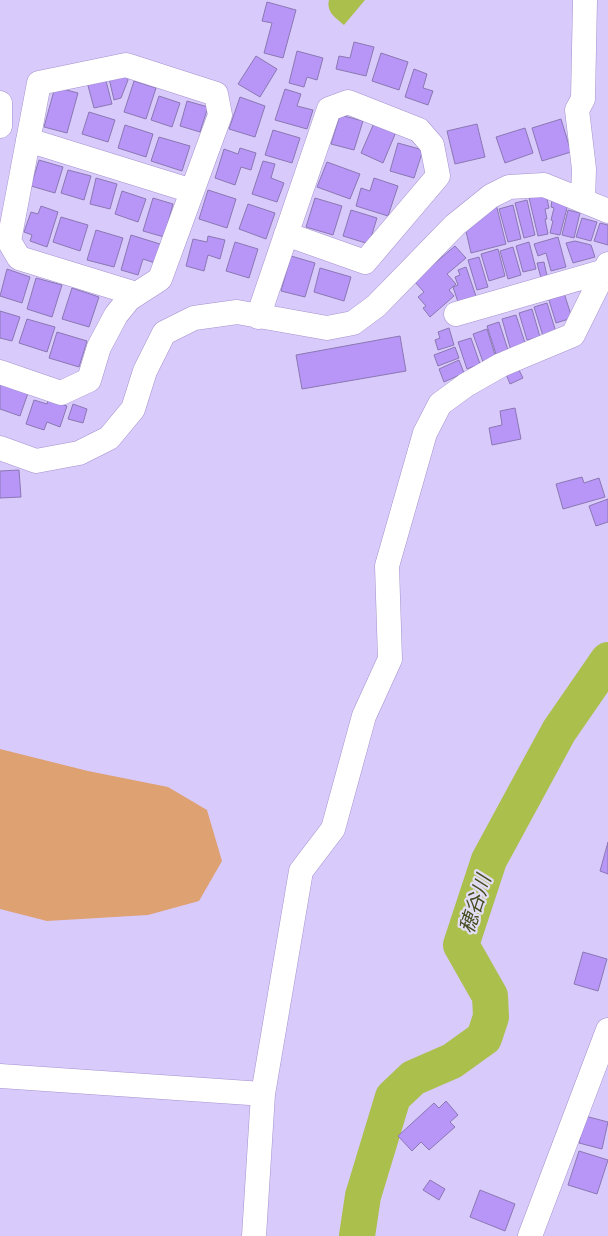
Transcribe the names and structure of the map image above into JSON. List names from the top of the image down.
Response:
{
  "water": ["穂谷川"]
}
